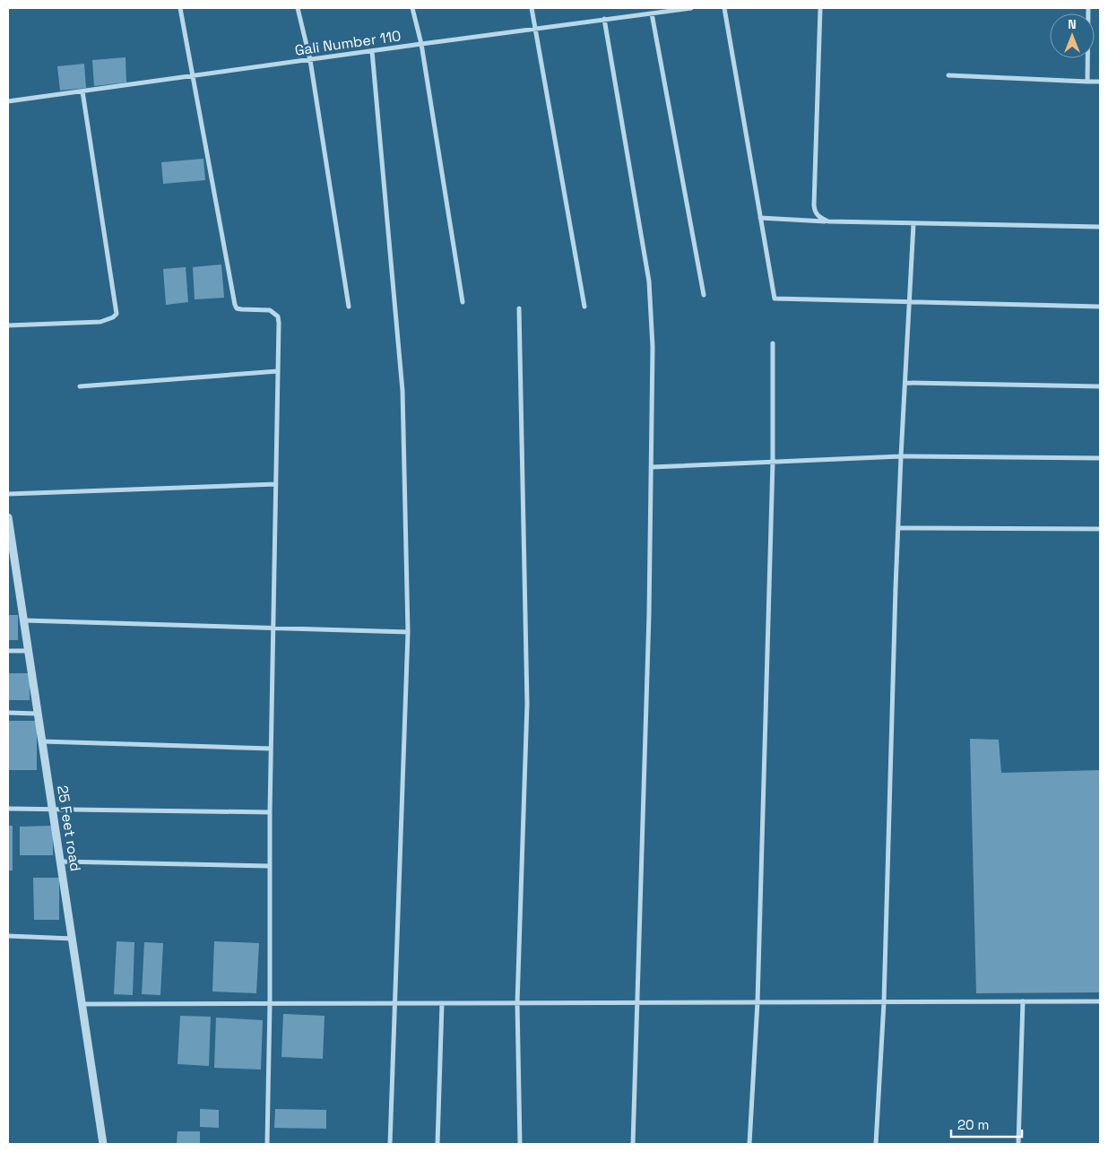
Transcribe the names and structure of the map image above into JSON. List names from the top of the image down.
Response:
{
  "streets": {
    "street": ["Gali Number 110", "25 Feet road"]
  },
  "scale_bar": "20 m",
  "north": "top"
}
